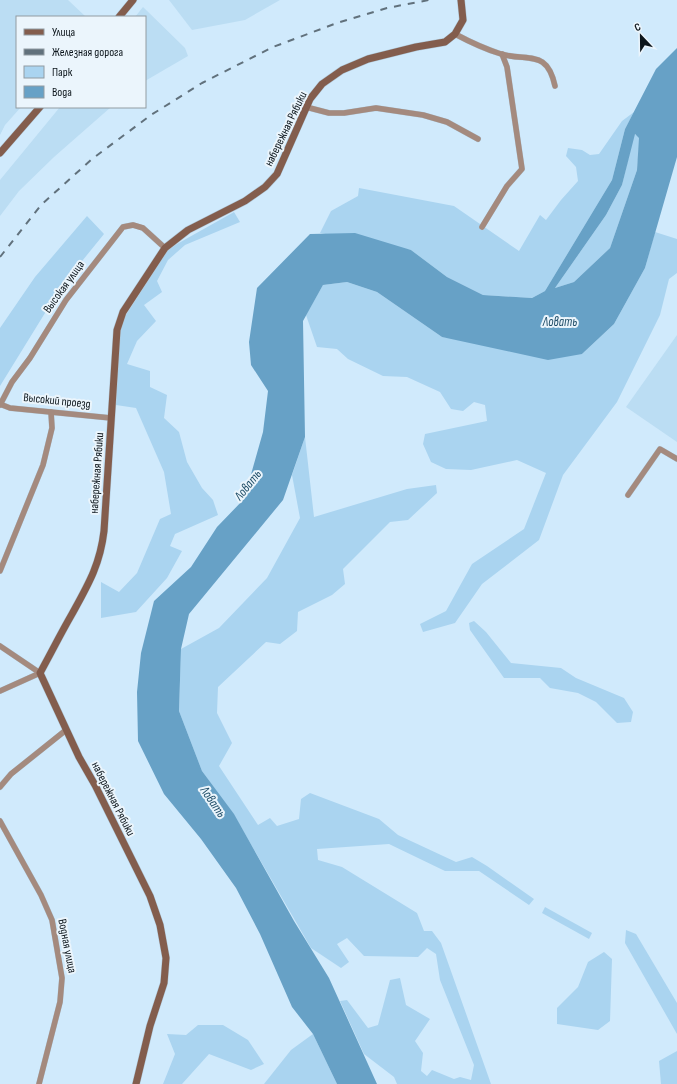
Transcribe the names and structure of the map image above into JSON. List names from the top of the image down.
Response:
{
  "streets": {
    "street": [
      "набережная Рябики",
      "Высокая улица",
      "Высокий проезд",
      "Водная улица"
    ]
  },
  "crossings": [
    ["набережная Рябики", "Высокая улица"],
    ["набережная Рябики", "Высокий проезд"],
    ["Высокая улица", "Высокий проезд"]
  ],
  "water": ["Ловать"],
  "legend": [
    "Улица",
    "Железная дорога",
    "Парк",
    "Вода"
  ],
  "north": "top"
}
